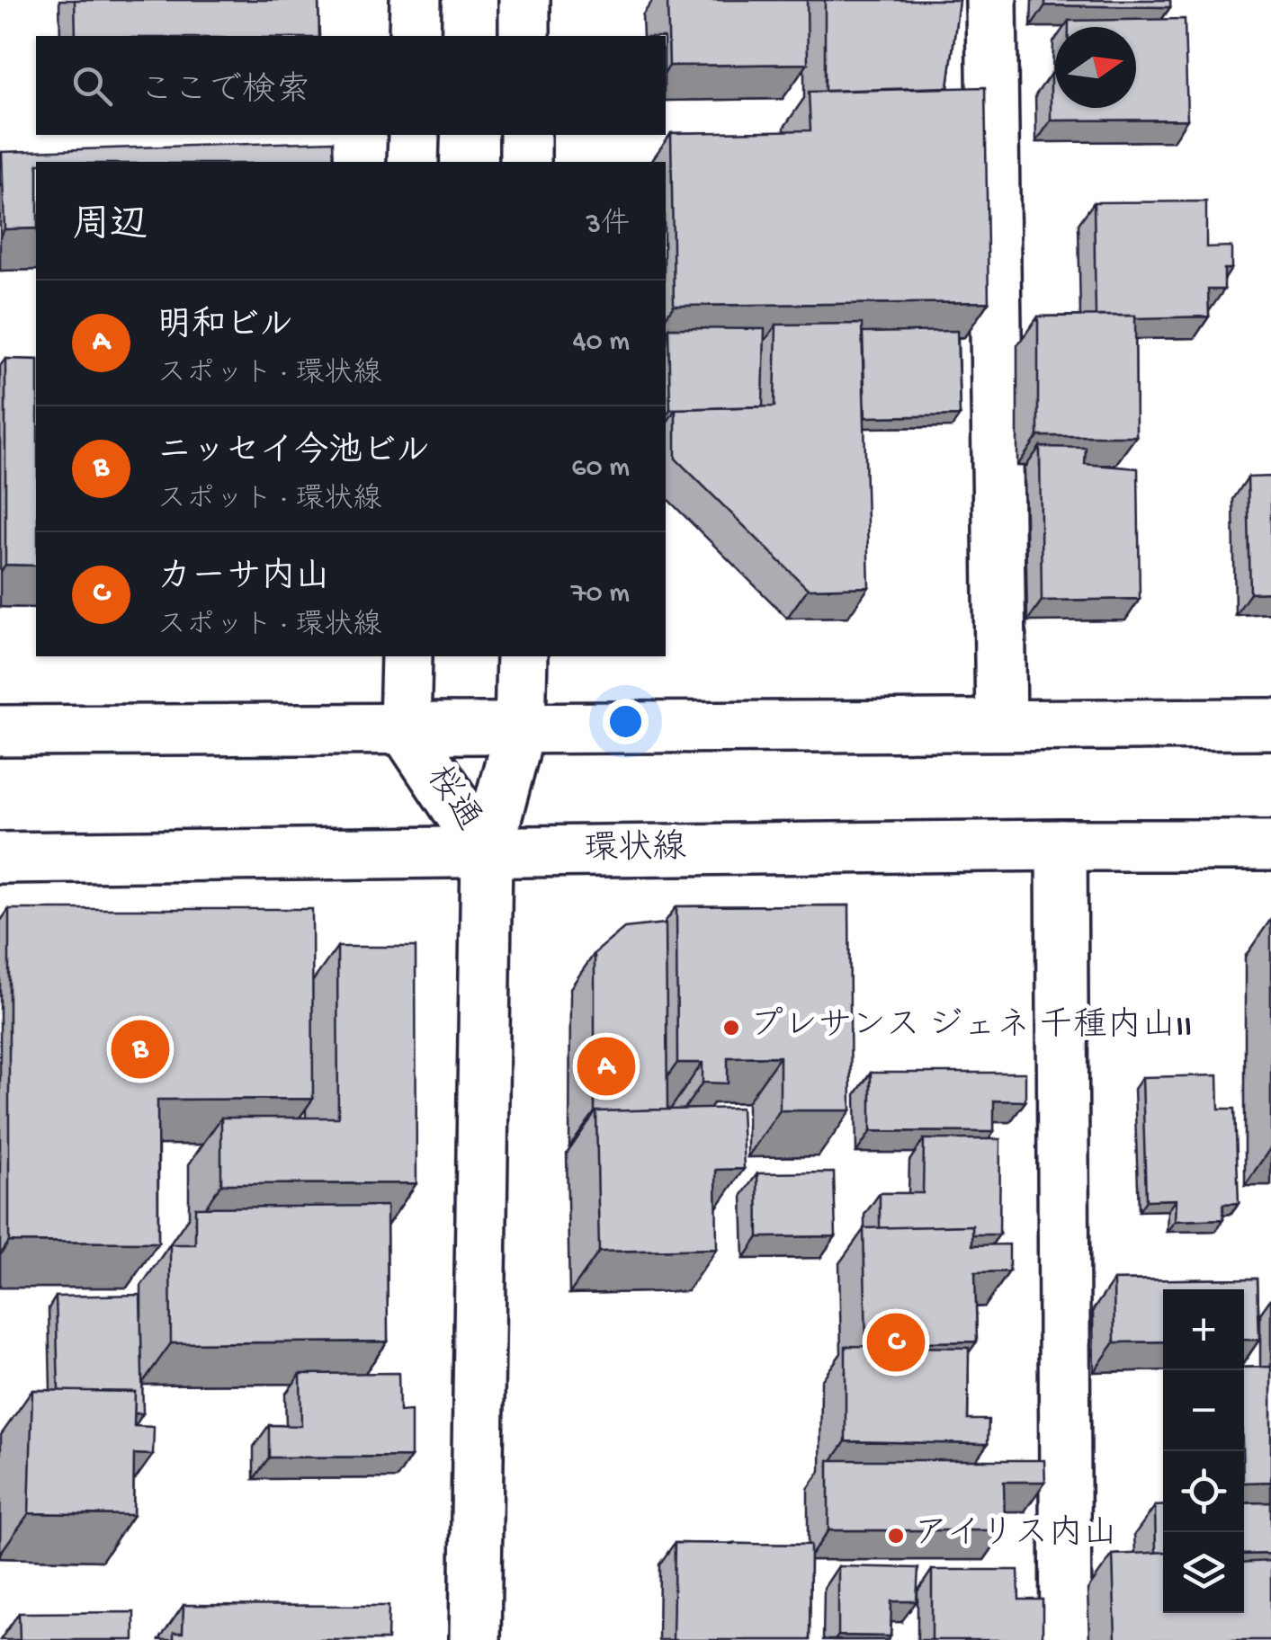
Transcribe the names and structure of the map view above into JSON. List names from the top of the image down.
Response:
{
  "streets": {
    "street": ["桜通", "環状線"]
  },
  "crossings": [
    ["桜通", "環状線"]
  ],
  "places": ["プレサンス ジェネ 千種内山II", "アイリス内山"],
  "north": "right",
  "page": {
    "search": "ここで検索",
    "heading": ["周辺", "3件"],
    "list": [
      {
        "mark": "A",
        "name": "明和ビル",
        "note": "スポット · 環状線",
        "value": "40 m"
      },
      {
        "mark": "B",
        "name": "ニッセイ今池ビル",
        "note": "スポット · 環状線",
        "value": "60 m"
      },
      {
        "mark": "C",
        "name": "カーサ内山",
        "note": "スポット · 環状線",
        "value": "70 m"
      }
    ],
    "pins": ["B", "A", "C"],
    "map_buttons": ["+", "−"]
  }
}
